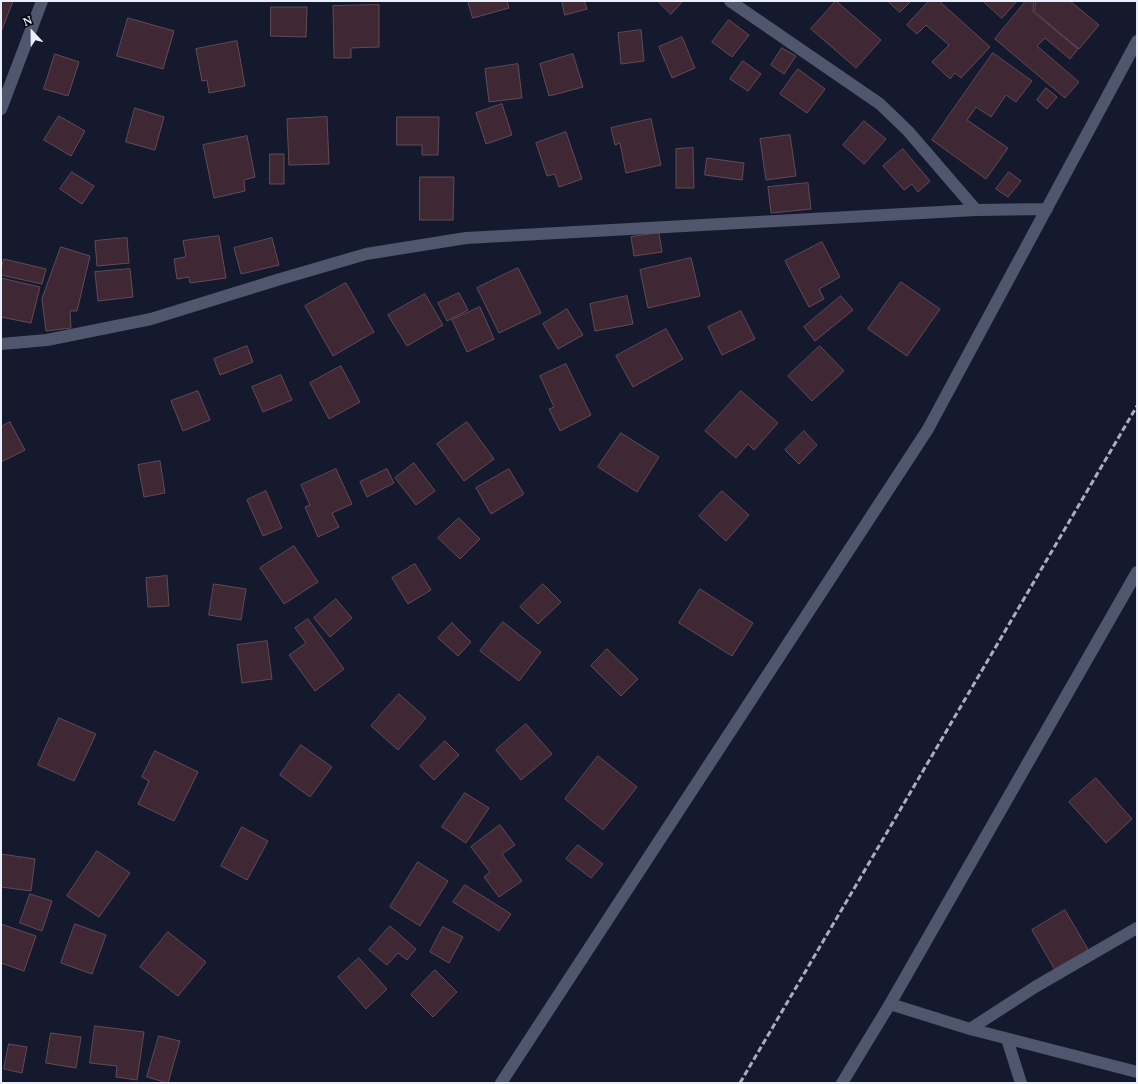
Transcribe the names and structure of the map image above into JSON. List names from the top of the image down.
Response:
{
  "north": "top"
}
